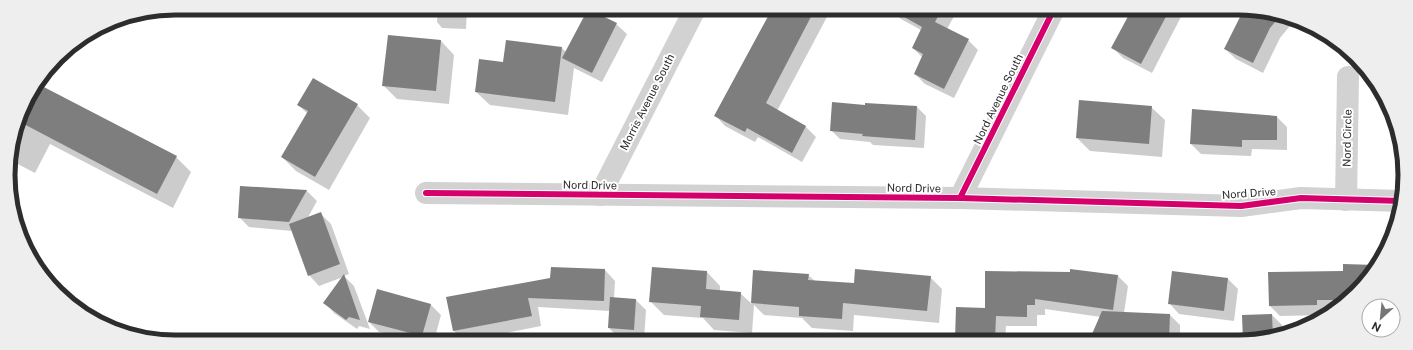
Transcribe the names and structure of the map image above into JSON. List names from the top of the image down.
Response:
{
  "streets": {
    "street": [
      "Nord Avenue South",
      "Morris Avenue South",
      "Nord Circle",
      "Nord Drive"
    ]
  },
  "crossings": [
    ["Nord Avenue South", "Nord Drive"],
    ["Morris Avenue South", "Nord Drive"],
    ["Nord Circle", "Nord Drive"]
  ],
  "north": "bottom left"
}
